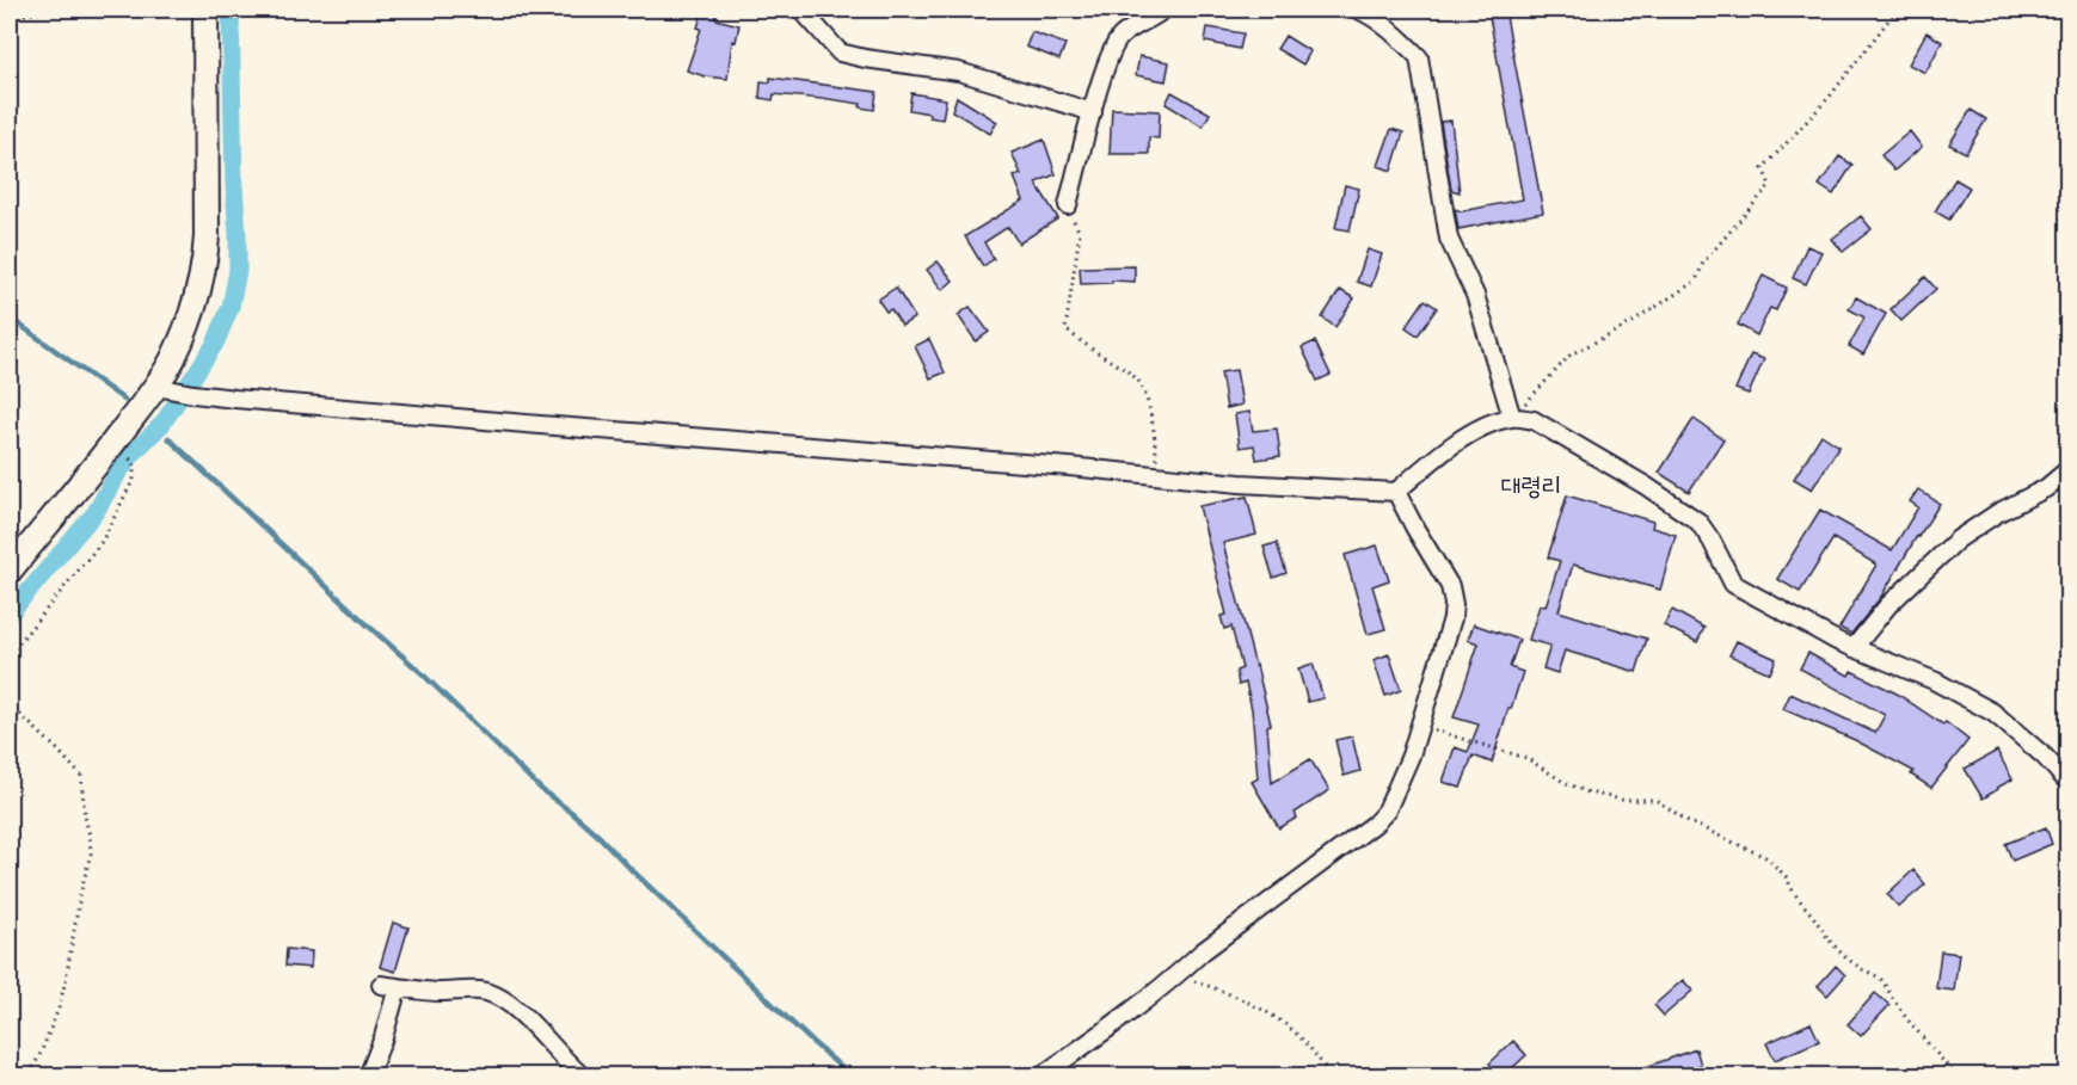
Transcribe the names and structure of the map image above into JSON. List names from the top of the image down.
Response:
{
  "districts": ["대령리"]
}
